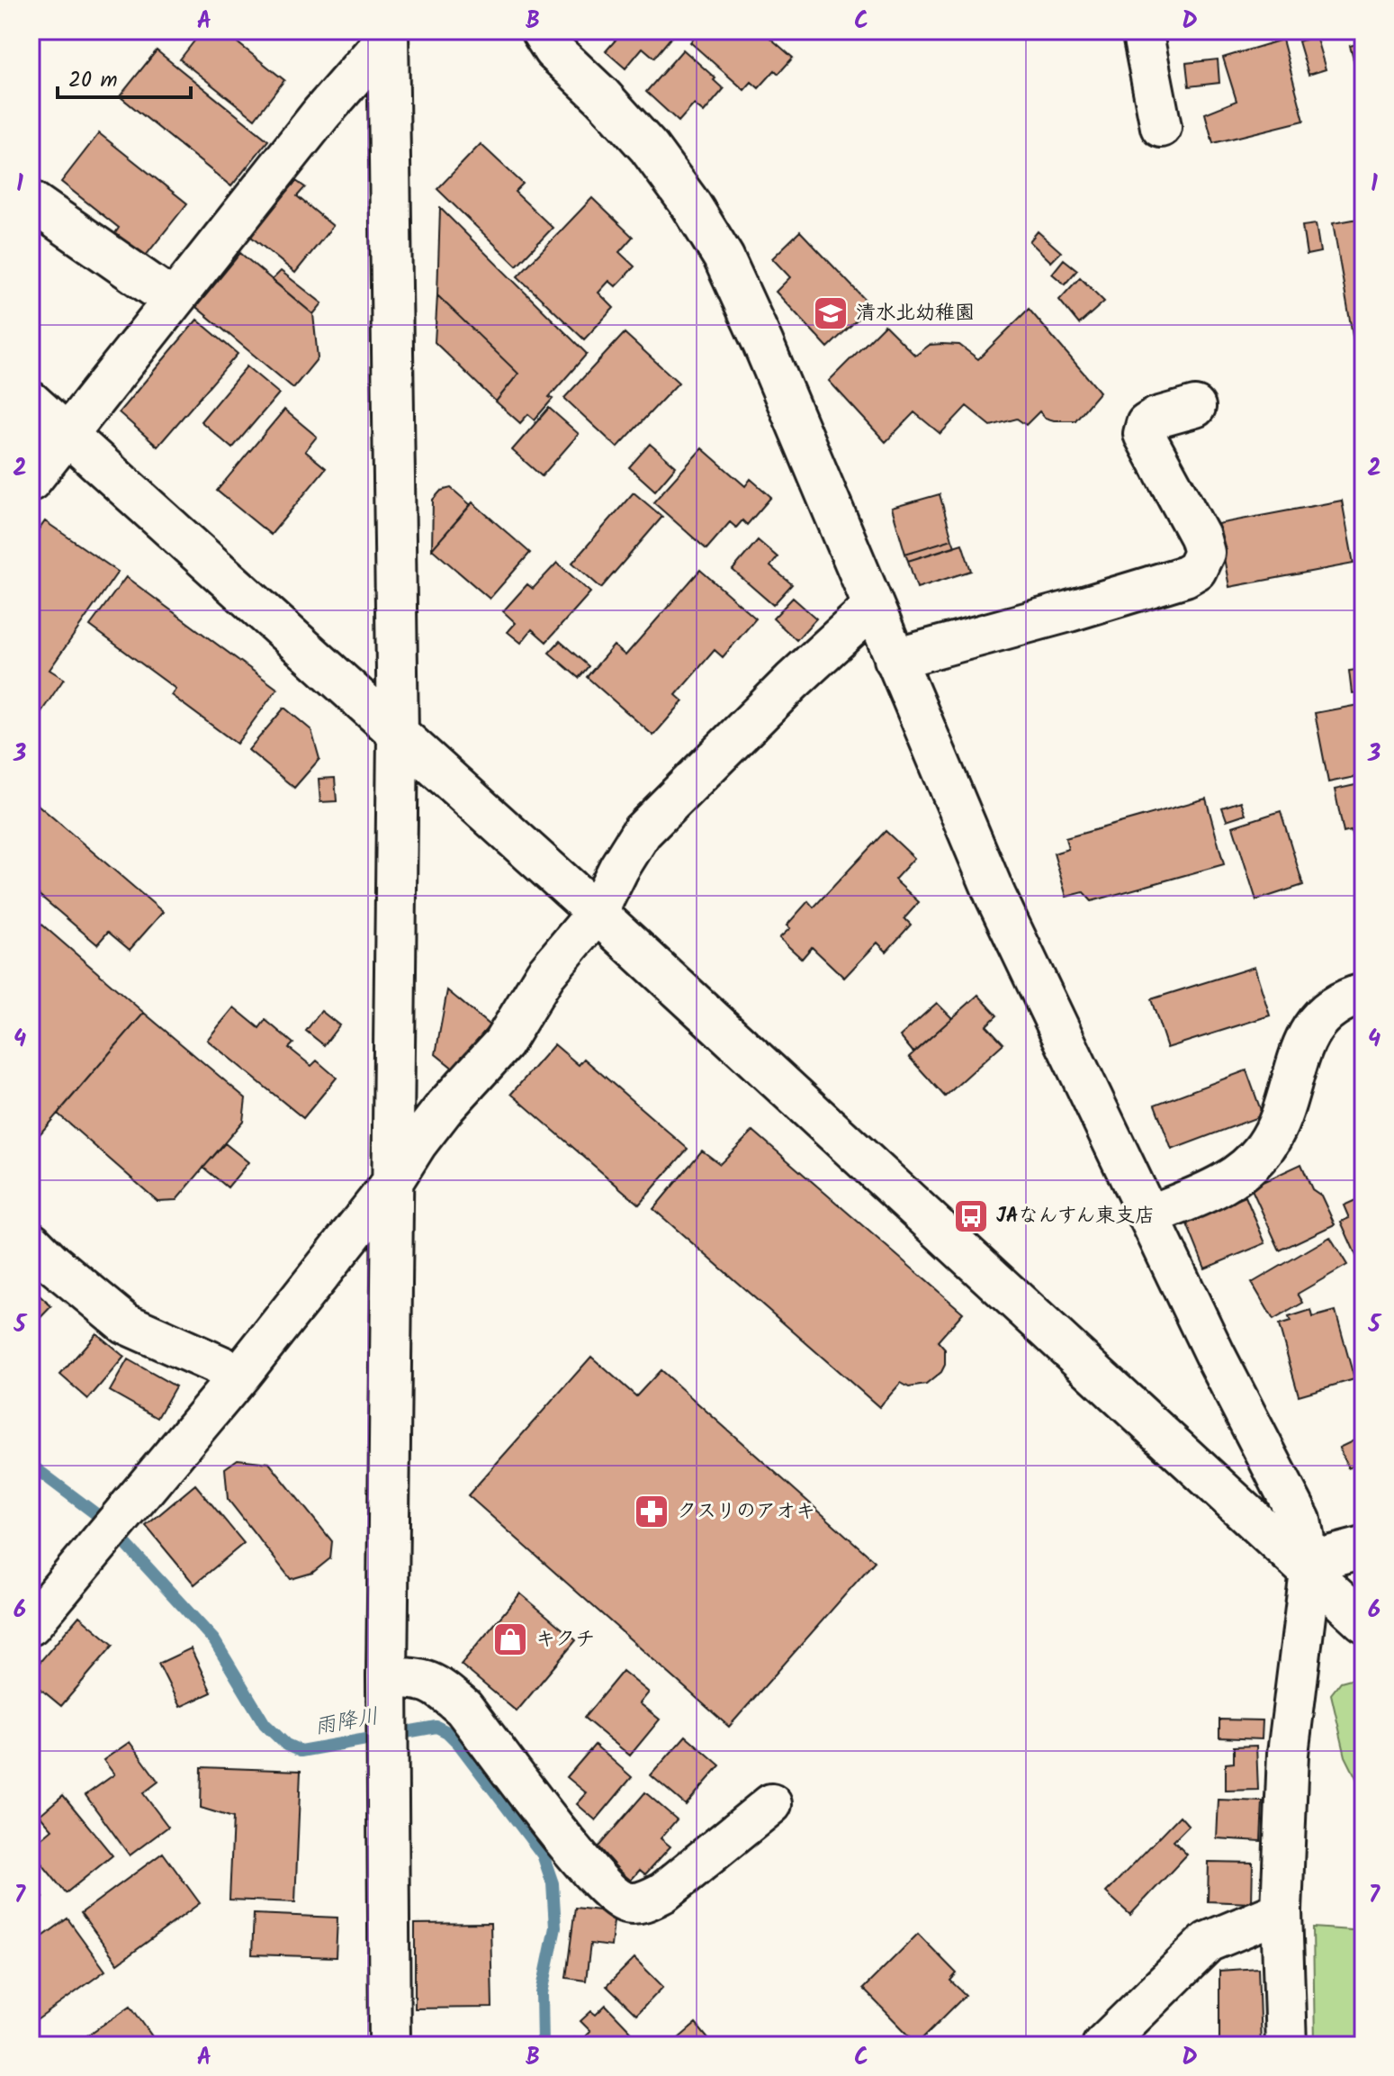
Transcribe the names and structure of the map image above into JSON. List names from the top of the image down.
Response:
{
  "water": ["雨降川"],
  "places": {
    "school or university": ["清水北幼稚園"],
    "bus stop": ["JAなんすん東支店"],
    "pharmacy": ["クスリのアオキ"],
    "shop": ["キクチ"]
  },
  "scale_bar": "20 m",
  "grid": {
    "columns": [
      "A",
      "B",
      "C",
      "D"
    ],
    "rows": [
      "1",
      "2",
      "3",
      "4",
      "5",
      "6",
      "7"
    ]
  }
}
